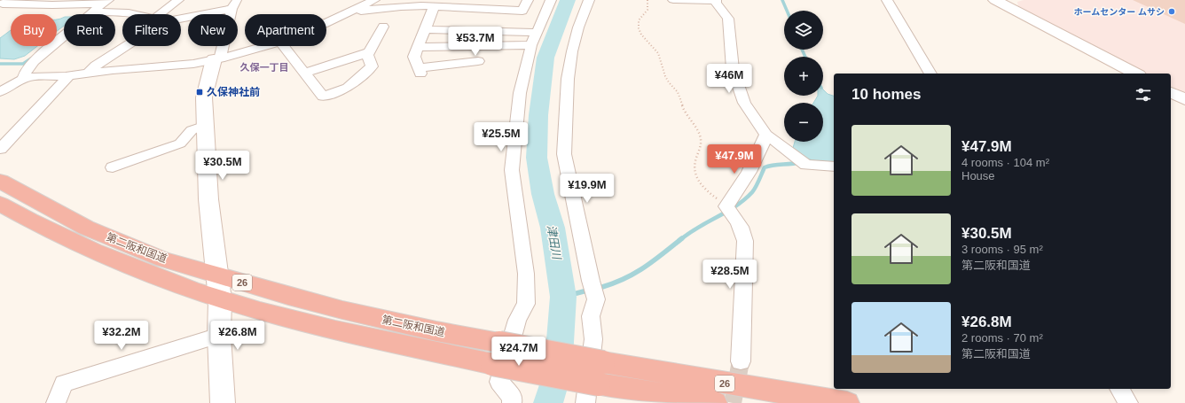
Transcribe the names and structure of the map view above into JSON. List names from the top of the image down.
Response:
{
  "streets": {
    "highway": ["第二阪和国道", "26"]
  },
  "districts": ["久保一丁目"],
  "water": ["津田川"],
  "places": {
    "other": ["ホームセンター ムサシ"],
    "transit": ["久保神社前"]
  },
  "page": {
    "map_buttons": ["+", "−"],
    "chip": [
      "Buy",
      "Rent",
      "Filters",
      "New",
      "Apartment"
    ],
    "price": [
      "¥53.7M",
      "¥46M",
      "¥25.5M",
      "¥47.9M",
      "¥30.5M",
      "¥19.9M",
      "¥28.5M",
      "¥32.2M",
      "¥26.8M",
      "¥24.7M"
    ],
    "heading": "10 homes",
    "list": [
      {
        "name": "¥47.9M",
        "note": "4 rooms · 104 m² · House"
      },
      {
        "name": "¥30.5M",
        "note": "3 rooms · 95 m² · 第二阪和国道"
      },
      {
        "name": "¥26.8M",
        "note": "2 rooms · 70 m² · 第二阪和国道"
      }
    ]
  }
}
